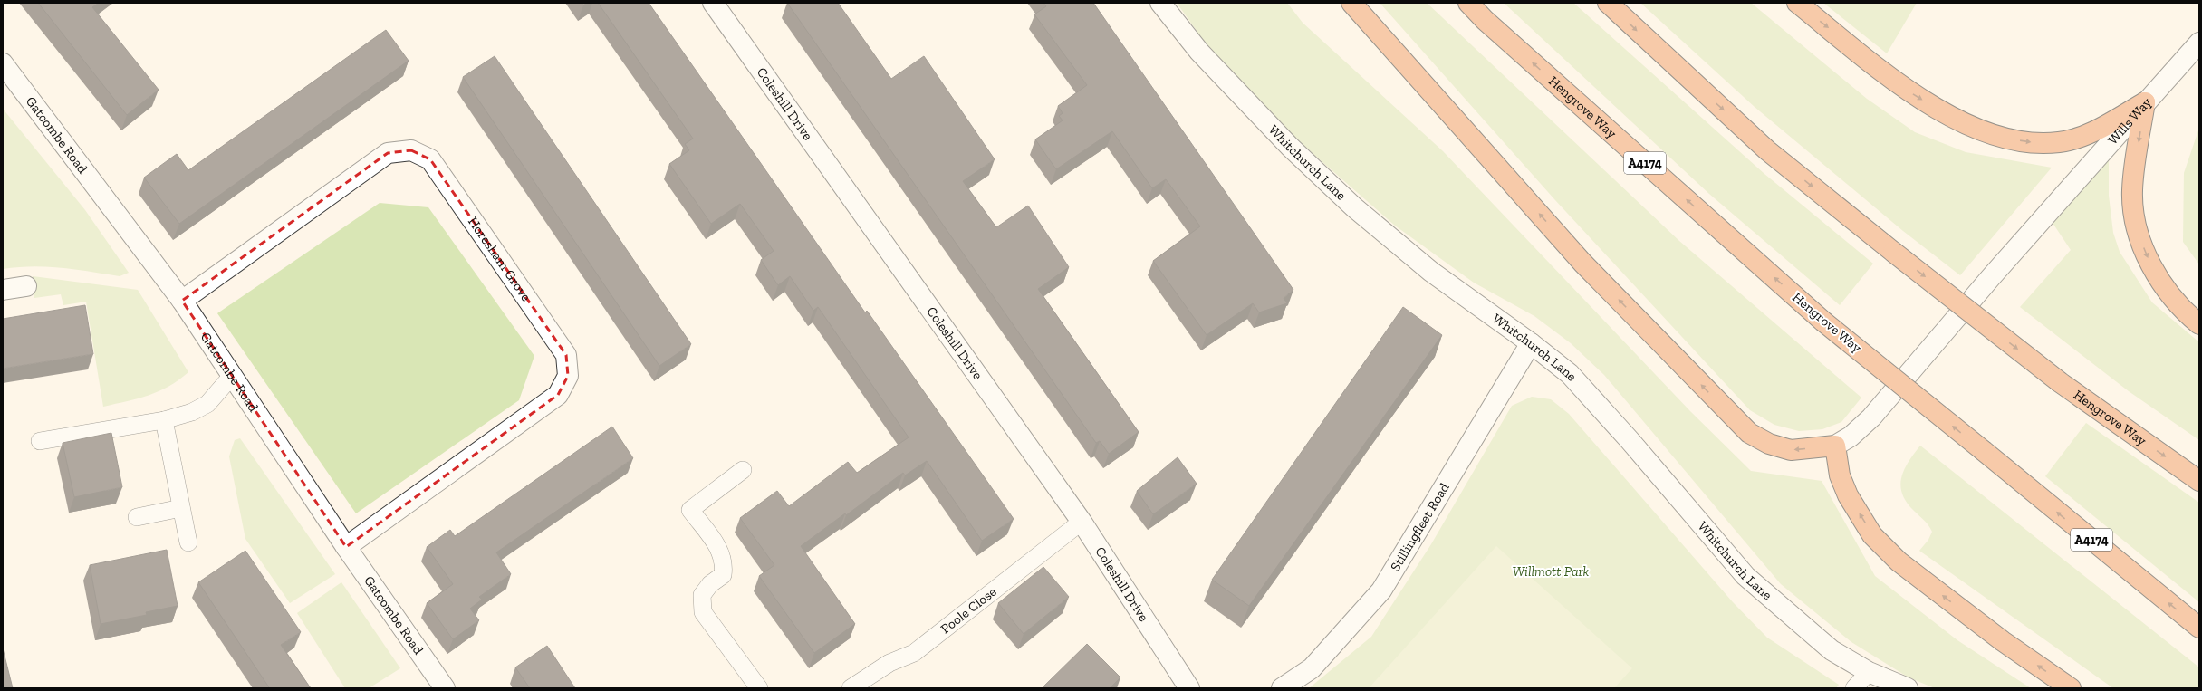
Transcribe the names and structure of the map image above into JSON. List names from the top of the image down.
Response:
{
  "streets": {
    "highway": ["Hengrove Way", "A4174"],
    "street": [
      "Coleshill Drive",
      "Wills Way",
      "Gatcombe Road",
      "Whitchurch Lane",
      "Horesham Grove",
      "Stillingfleet Road"
    ],
    "lane": ["Poole Close"]
  },
  "crossings": [
    ["Coleshill Drive", "Poole Close"],
    ["Gatcombe Road", "Horesham Grove"],
    ["Whitchurch Lane", "Stillingfleet Road"]
  ],
  "parks": ["Willmott Park"]
}
